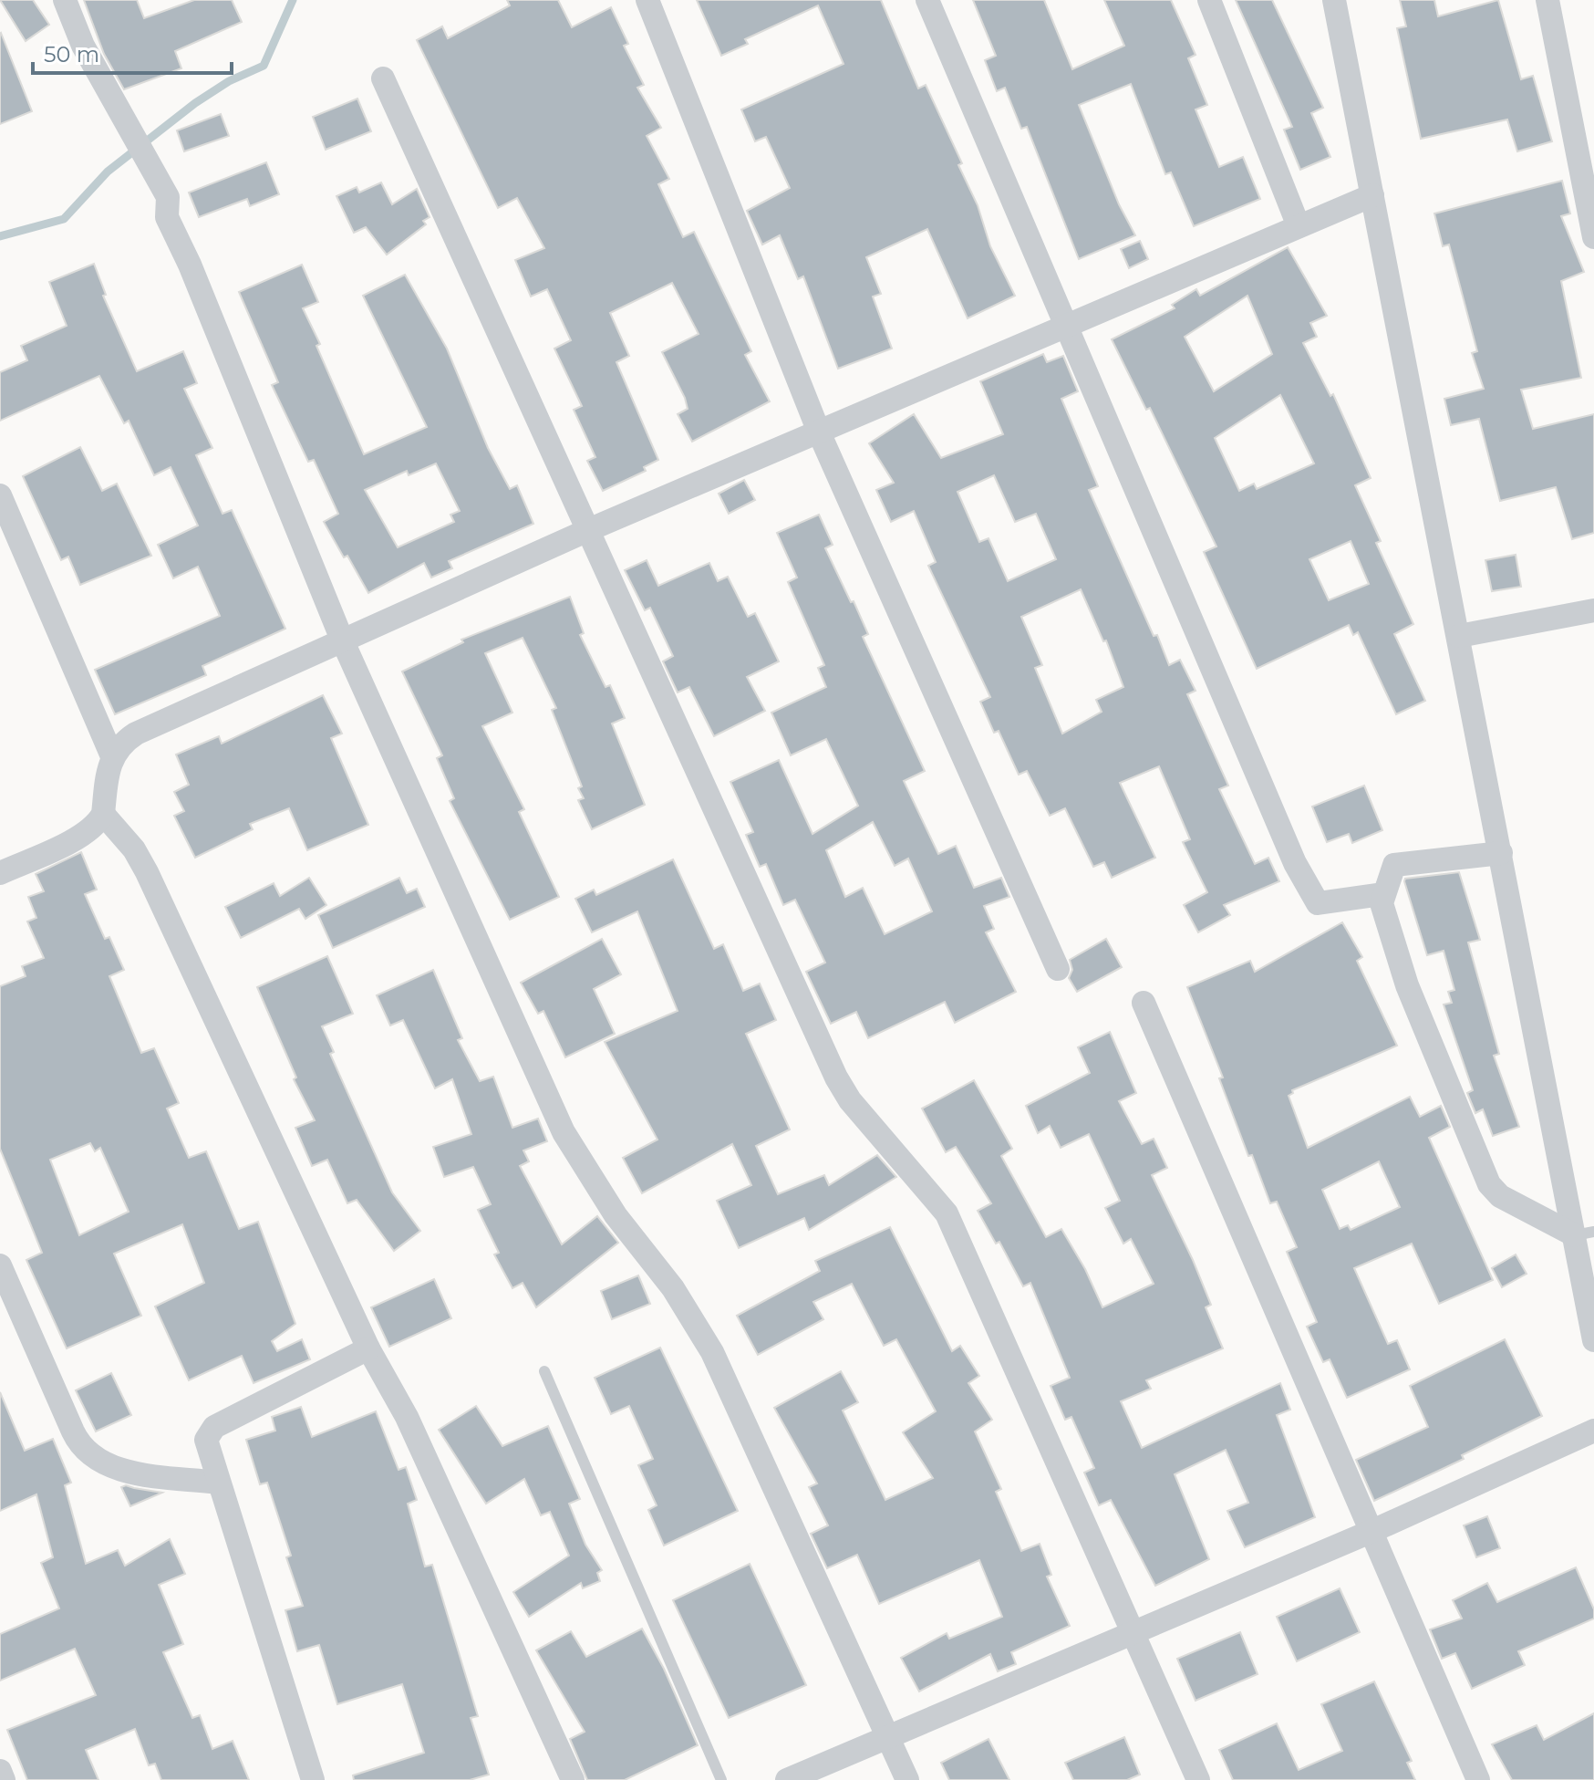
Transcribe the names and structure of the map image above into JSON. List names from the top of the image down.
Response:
{
  "scale_bar": "50 m"
}
